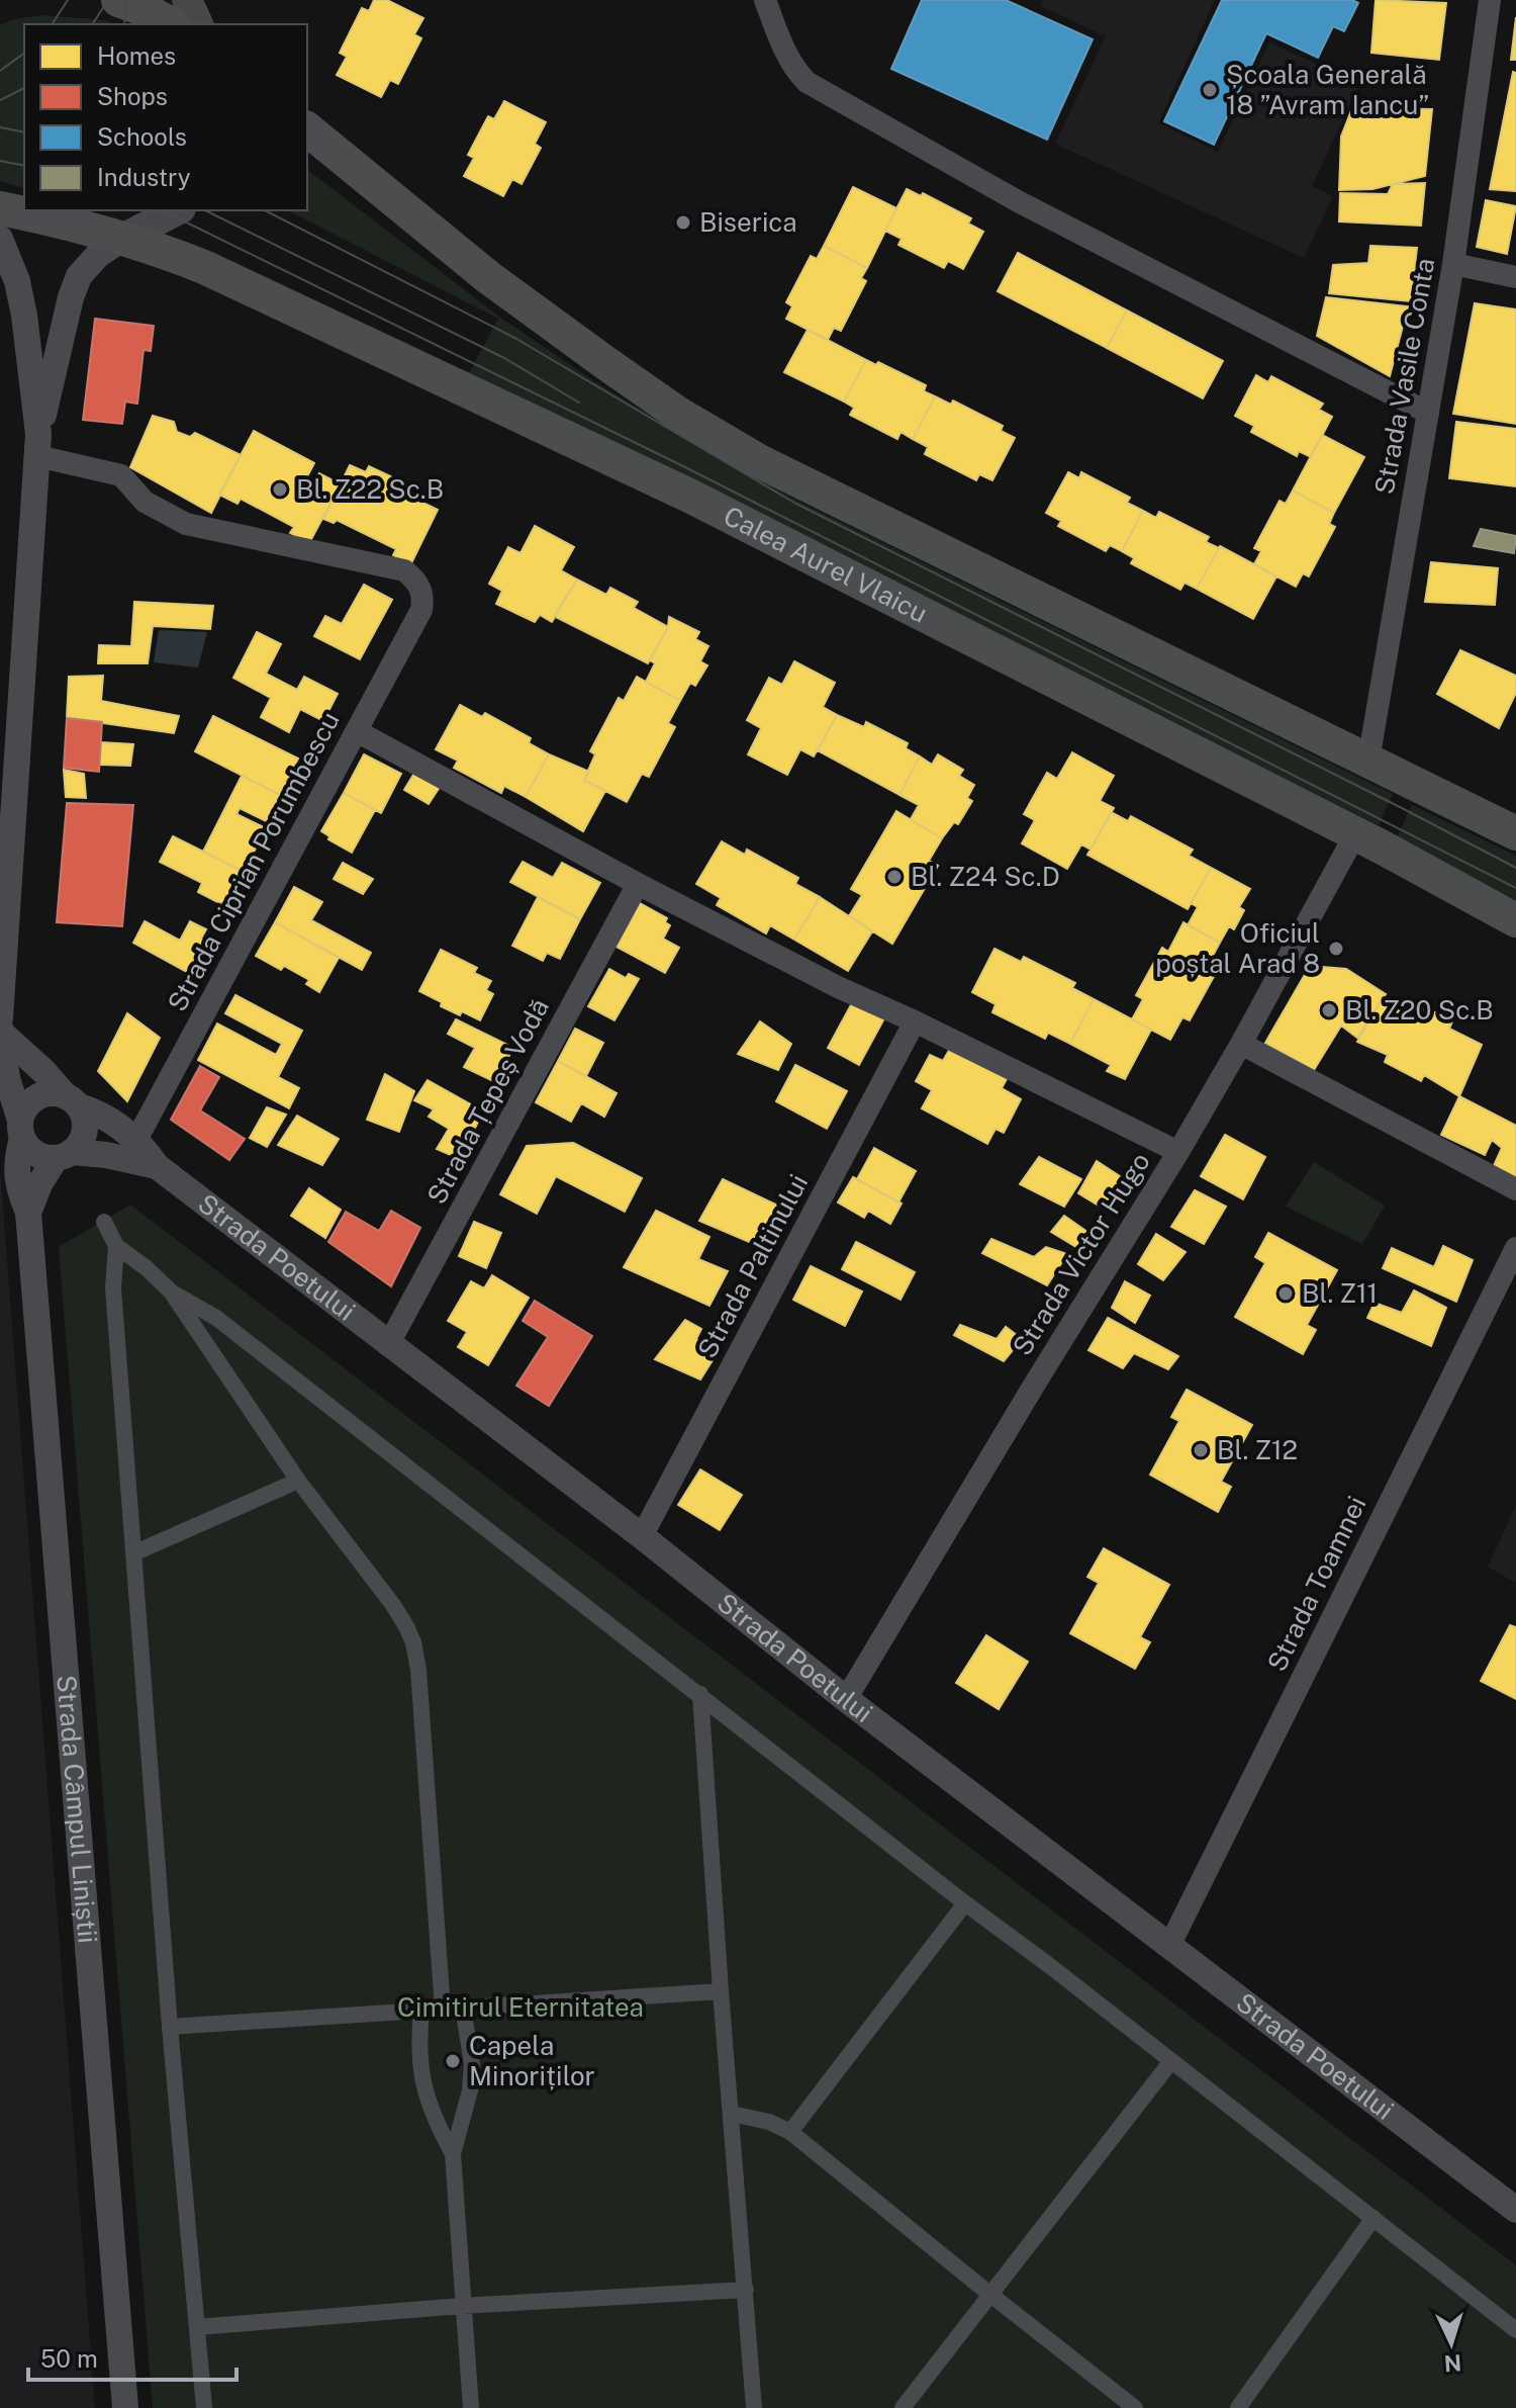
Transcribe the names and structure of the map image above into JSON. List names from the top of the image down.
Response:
{
  "streets": {
    "main road": ["Calea Aurel Vlaicu"],
    "street": [
      "Strada Vasile Conta",
      "Strada Ciprian Porumbescu",
      "Strada Țepeș Vodă",
      "Strada Victor Hugo",
      "Strada Poetului",
      "Strada Paltinului",
      "Strada Toamnei",
      "Strada Câmpul Liniștii"
    ]
  },
  "crossings": [
    ["Calea Aurel Vlaicu", "Strada Victor Hugo"],
    ["Strada Ciprian Porumbescu", "Strada Poetului"],
    ["Strada Țepeș Vodă", "Strada Poetului"],
    ["Strada Victor Hugo", "Strada Poetului"],
    ["Strada Poetului", "Strada Paltinului"],
    ["Strada Poetului", "Strada Toamnei"],
    ["Strada Poetului", "Strada Câmpul Liniștii"]
  ],
  "parks": ["Cimitirul Eternitatea"],
  "places": [
    "Școala Generală 18 ”Avram Iancu”",
    "Biserica",
    "Bl. Z22 Sc.B",
    "Bl. Z24 Sc.D",
    "Oficiul poștal Arad 8",
    "Bl. Z20 Sc.B",
    "Bl. Z11",
    "Bl. Z12",
    "Capela Minoriților"
  ],
  "legend": [
    "Homes",
    "Shops",
    "Schools",
    "Industry"
  ],
  "scale_bar": "50 m",
  "north": "bottom"
}
